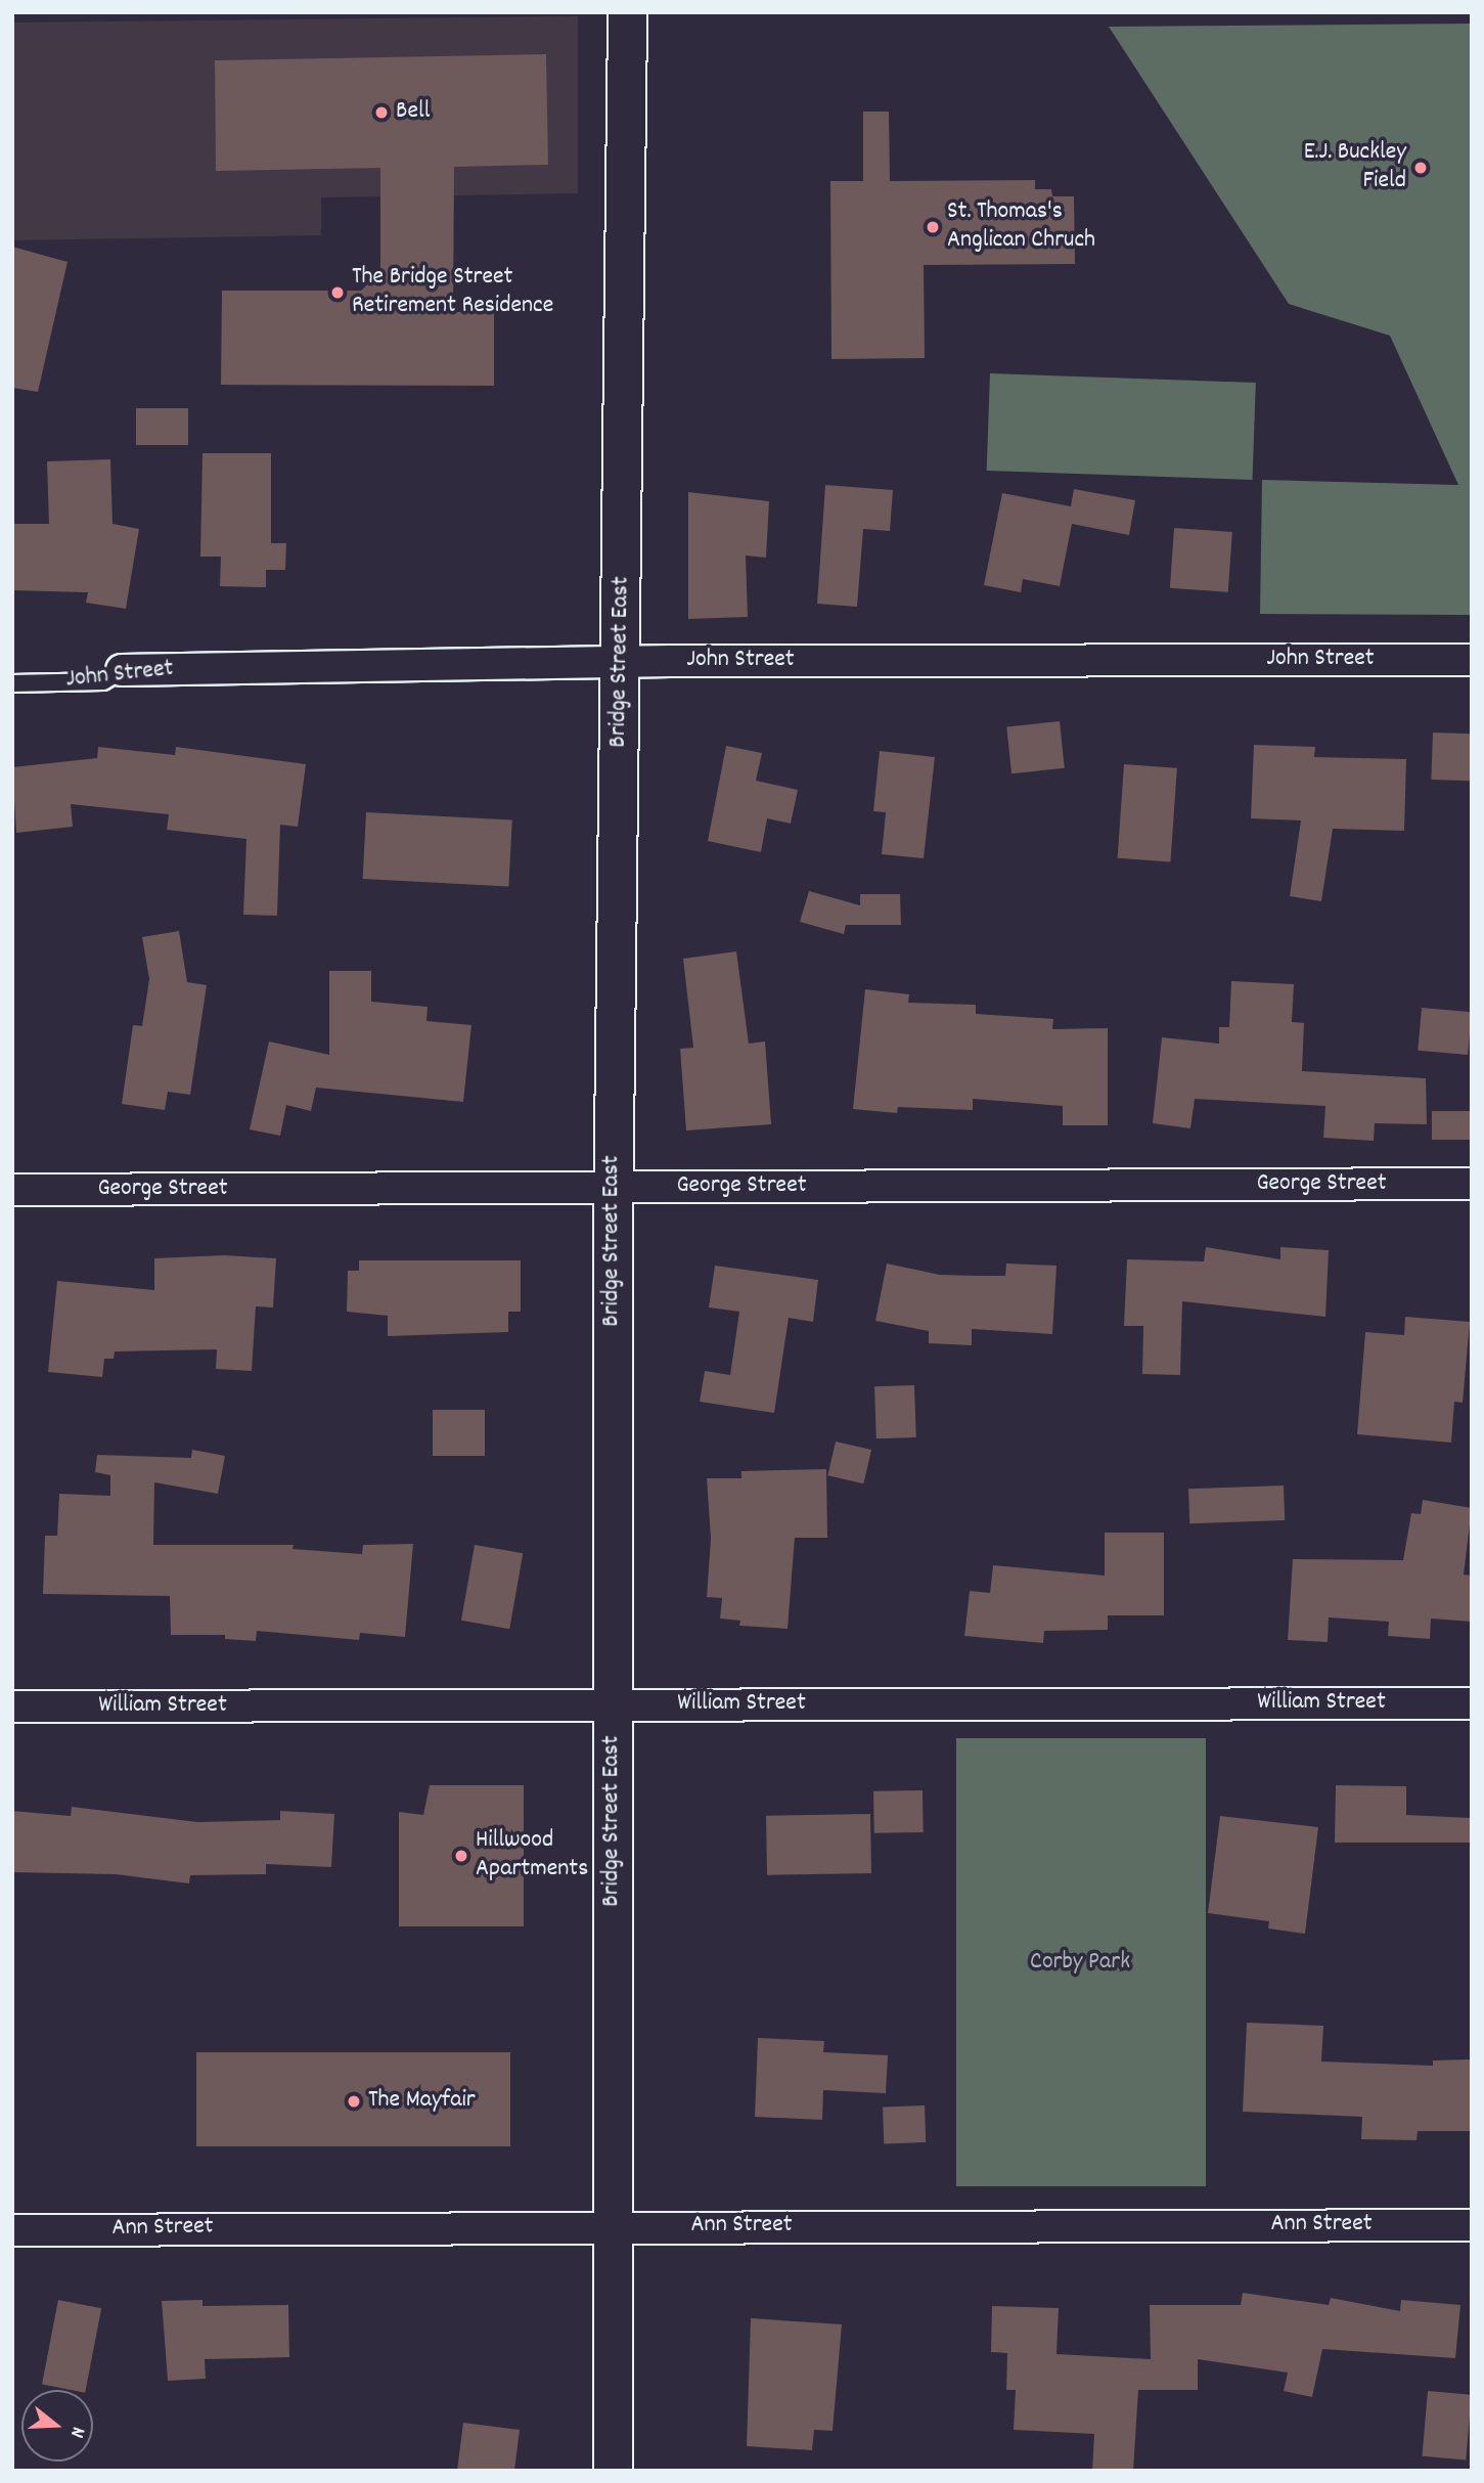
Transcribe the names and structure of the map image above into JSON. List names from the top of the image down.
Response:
{
  "streets": {
    "street": [
      "John Street",
      "Bridge Street East",
      "George Street",
      "William Street",
      "Ann Street"
    ]
  },
  "crossings": [
    ["John Street", "Bridge Street East"],
    ["Bridge Street East", "George Street"],
    ["Bridge Street East", "William Street"],
    ["Bridge Street East", "Ann Street"]
  ],
  "parks": ["Corby Park"],
  "places": [
    "Bell",
    "E.J. Buckley Field",
    "St. Thomas's Anglican Chruch",
    "The Bridge Street Retirement Residence",
    "Hillwood Apartments",
    "The Mayfair"
  ],
  "north": "right"
}
